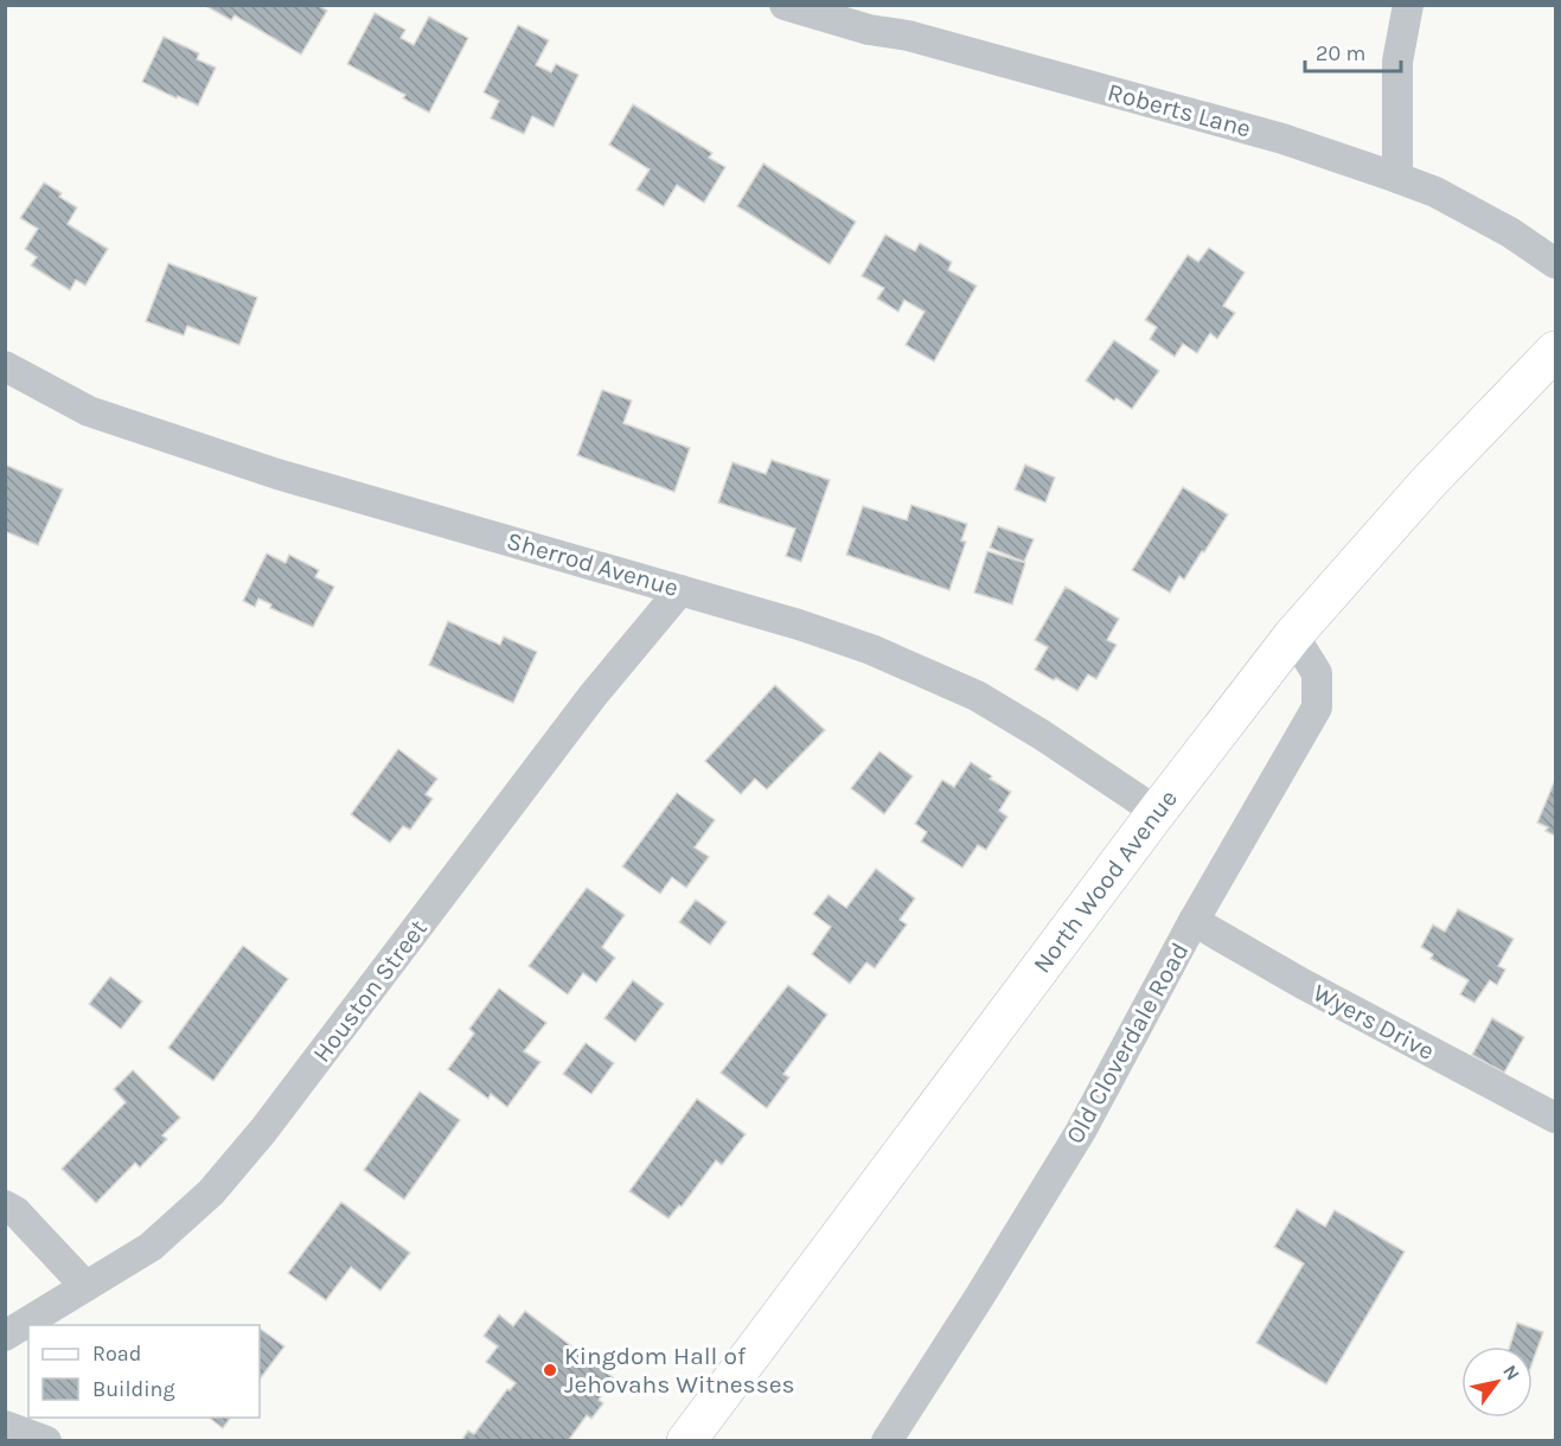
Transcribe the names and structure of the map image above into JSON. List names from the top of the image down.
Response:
{
  "streets": {
    "main road": ["North Wood Avenue"],
    "street": [
      "Roberts Lane",
      "Sherrod Avenue",
      "Houston Street",
      "Wyers Drive",
      "Old Cloverdale Road"
    ]
  },
  "crossings": [
    ["Sherrod Avenue", "North Wood Avenue"],
    ["Sherrod Avenue", "Houston Street"],
    ["North Wood Avenue", "Old Cloverdale Road"],
    ["Wyers Drive", "Old Cloverdale Road"]
  ],
  "places": ["Kingdom Hall of Jehovahs Witnesses"],
  "legend": ["Road", "Building"],
  "scale_bar": "20 m",
  "north": "top right"
}
